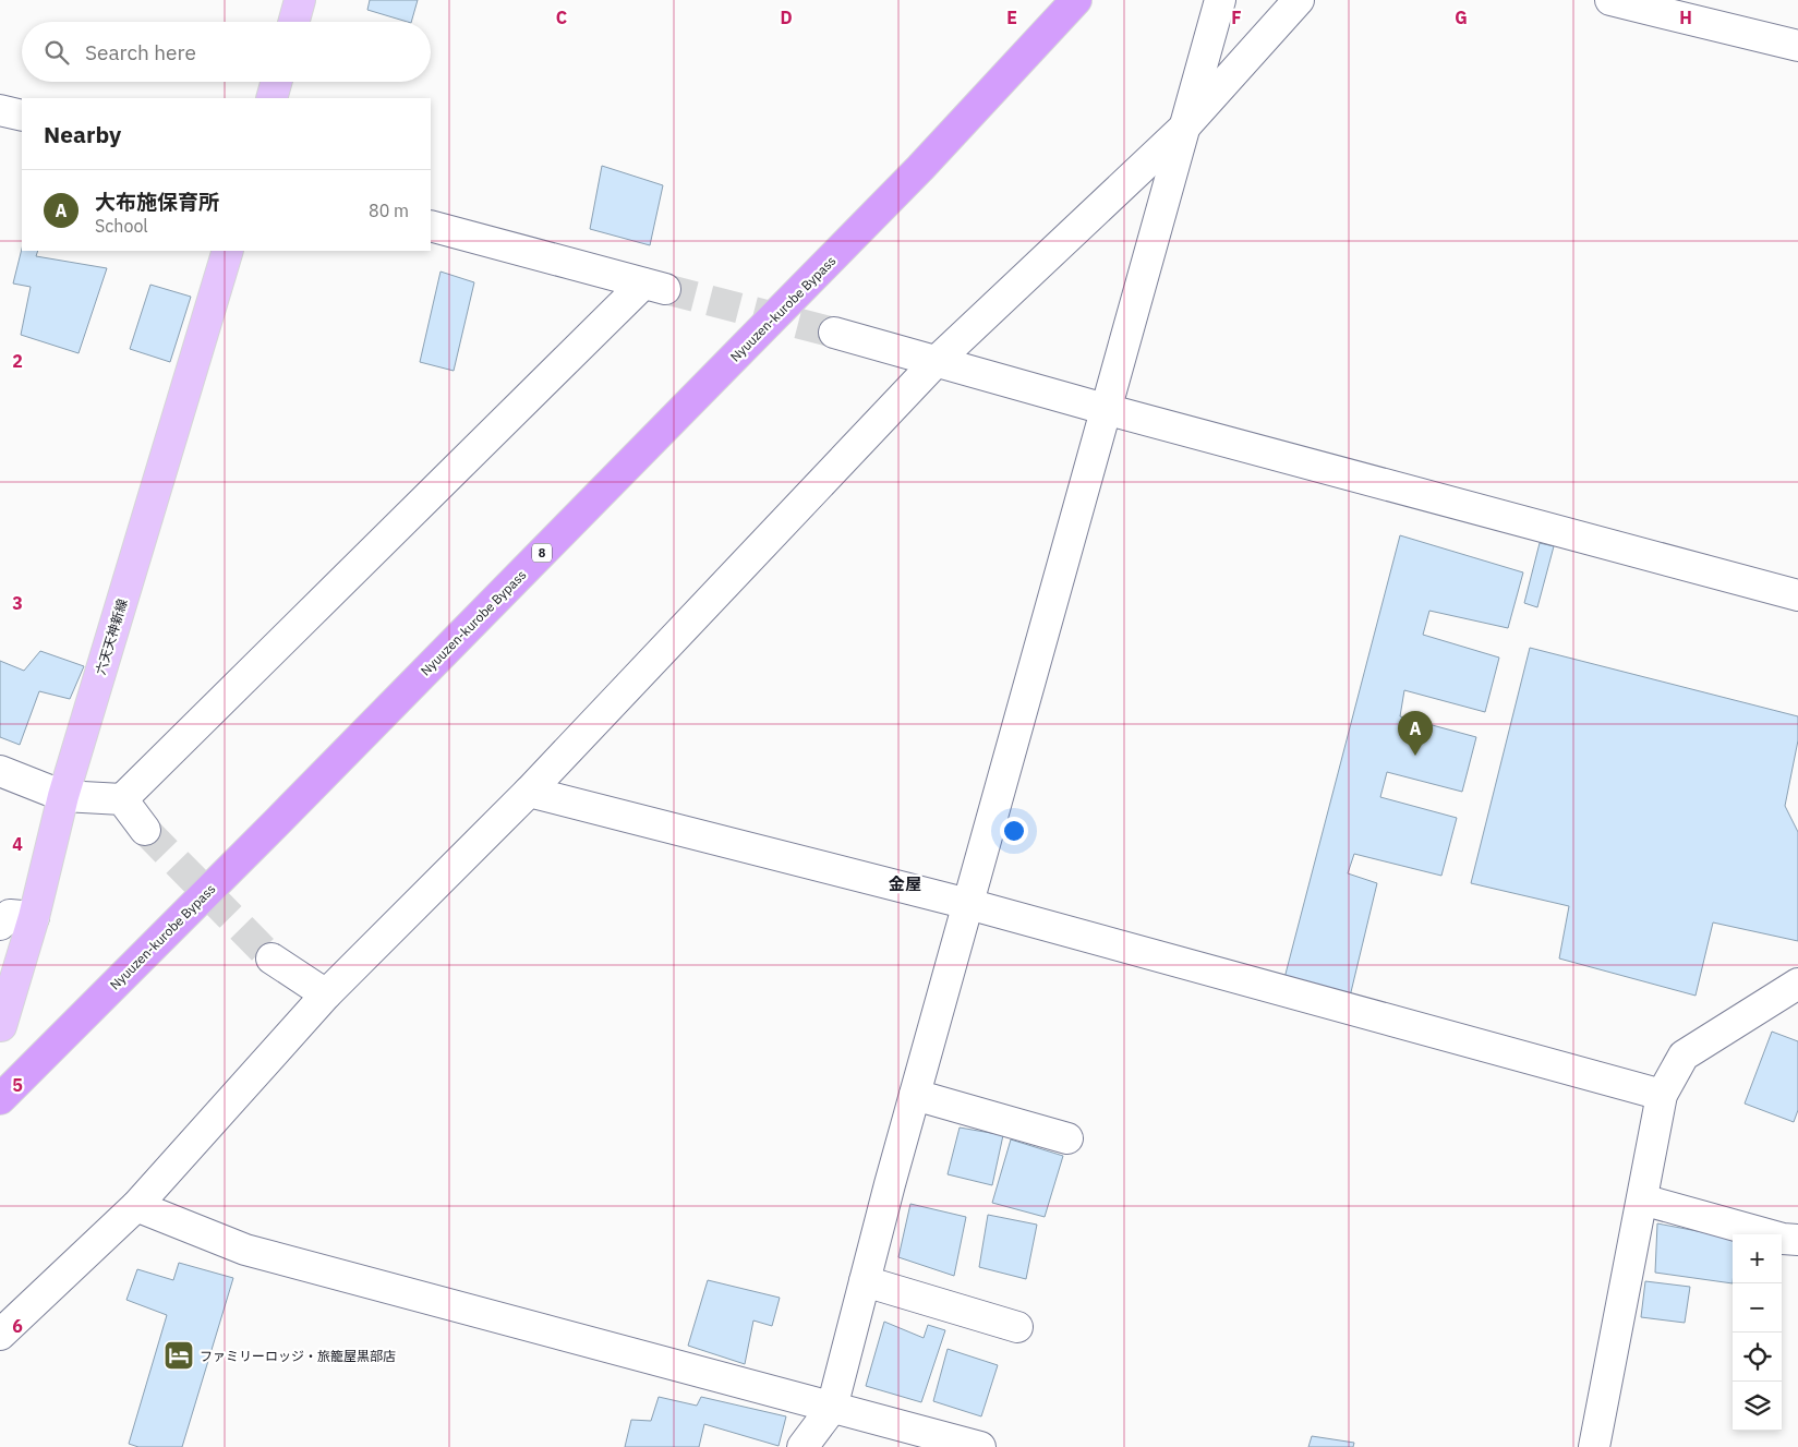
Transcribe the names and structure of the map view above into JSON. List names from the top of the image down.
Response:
{
  "streets": {
    "highway": ["Nyuuzen-kurobe Bypass", "8"],
    "main road": ["六天天神新線"]
  },
  "districts": ["金屋"],
  "places": {
    "hotel": ["ファミリーロッジ・旅籠屋黒部店"]
  },
  "page": {
    "search": "Search here",
    "heading": "Nearby",
    "list": [
      {
        "mark": "A",
        "name": "大布施保育所",
        "note": "School",
        "value": "80 m"
      }
    ],
    "pins": "A",
    "map_buttons": ["+", "−"]
  },
  "grid": {
    "columns": [
      "C",
      "D",
      "E",
      "F",
      "G",
      "H"
    ],
    "rows": [
      "2",
      "3",
      "4",
      "5",
      "6"
    ]
  }
}
